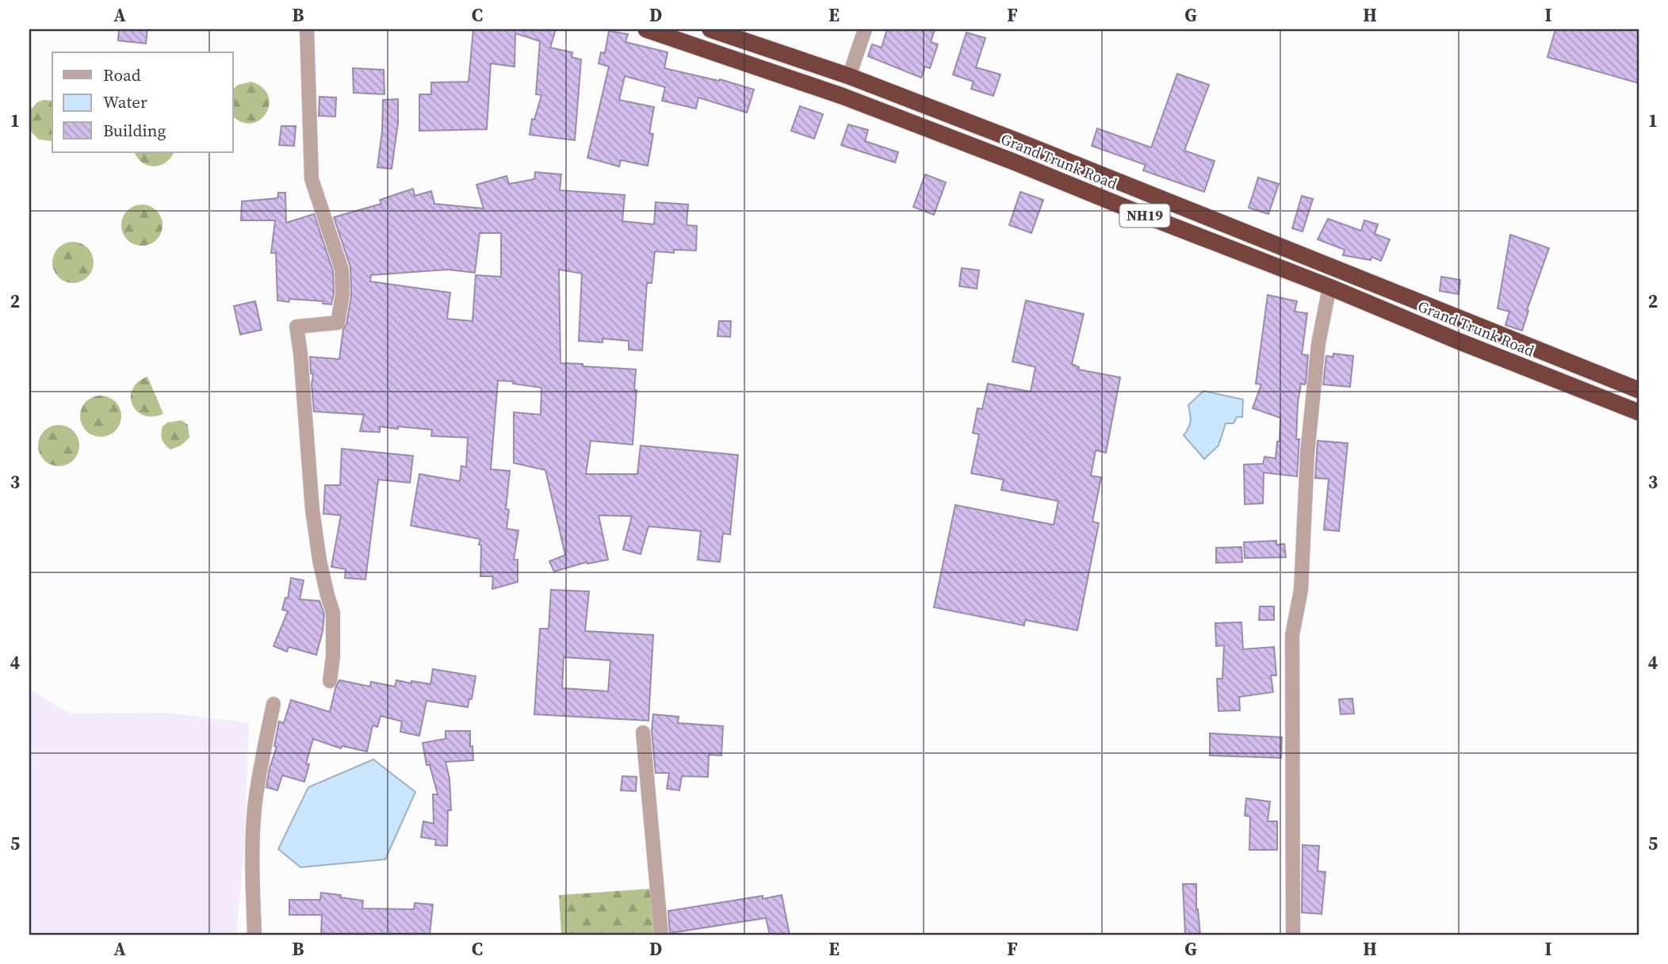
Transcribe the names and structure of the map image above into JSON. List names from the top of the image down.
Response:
{
  "streets": {
    "highway": ["Grand Trunk Road", "NH19"]
  },
  "legend": ["Road", "Water", "Building"],
  "grid": {
    "columns": [
      "A",
      "B",
      "C",
      "D",
      "E",
      "F",
      "G",
      "H",
      "I"
    ],
    "rows": [
      "1",
      "2",
      "3",
      "4",
      "5"
    ]
  }
}
